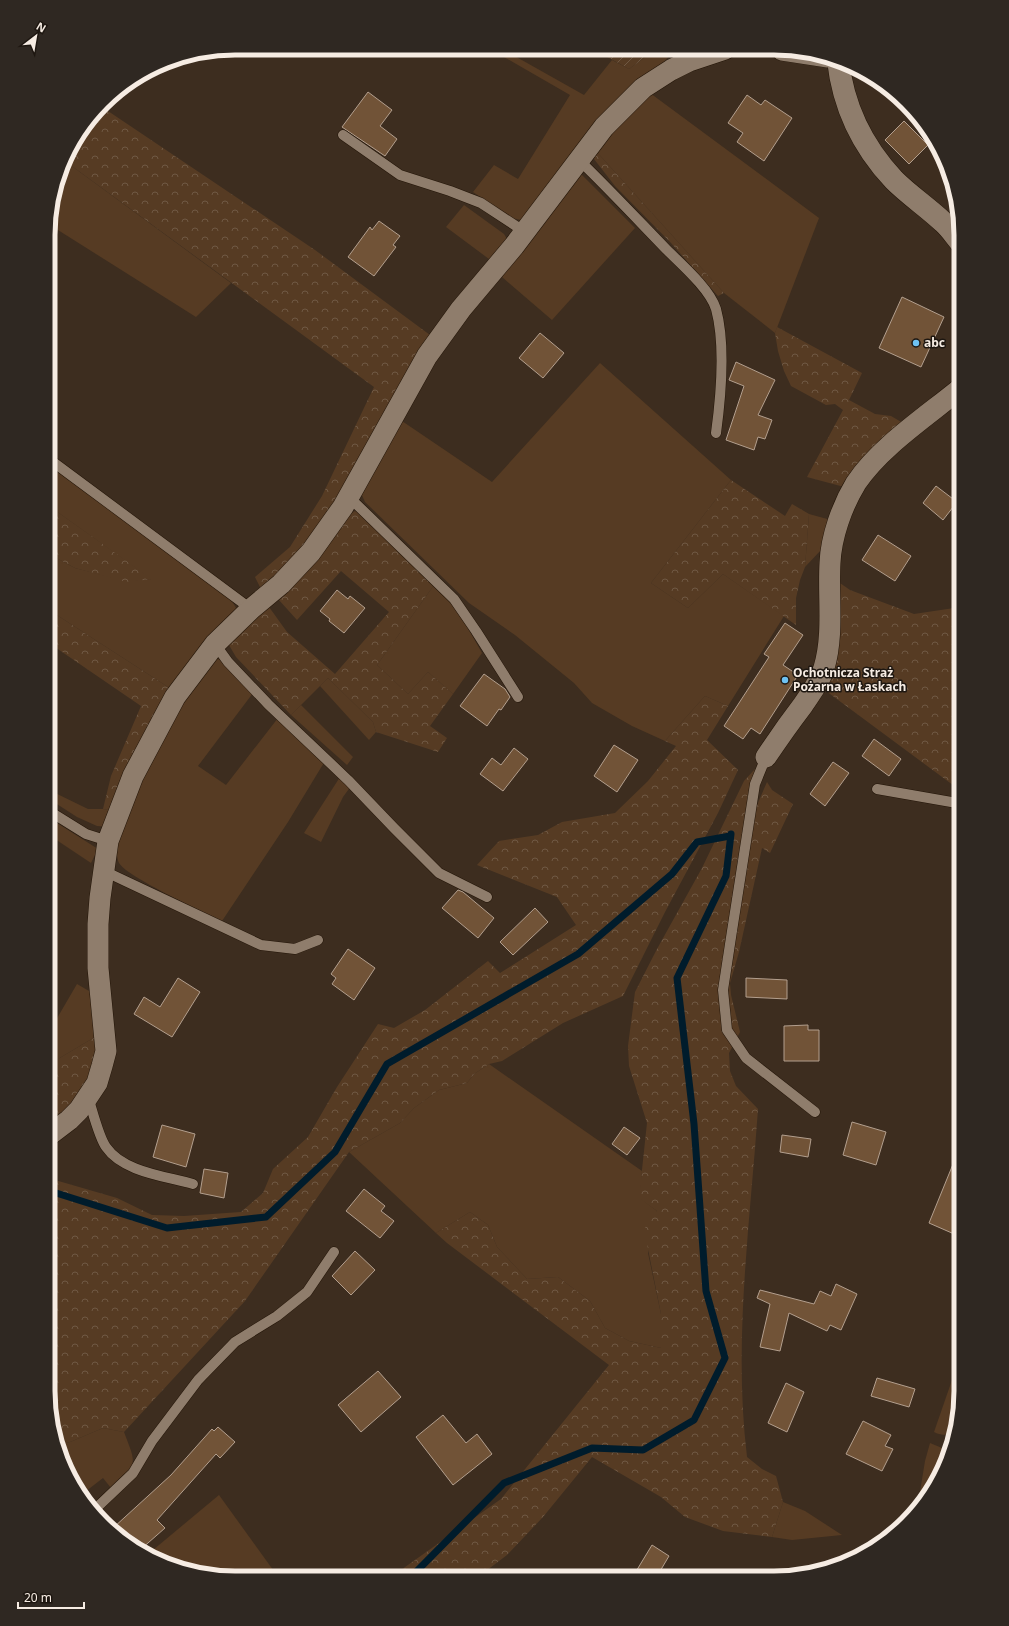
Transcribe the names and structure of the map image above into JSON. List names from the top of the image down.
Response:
{
  "places": ["abc", "Ochotnicza Straż Pożarna w Łaskach"],
  "scale_bar": "20 m",
  "north": "top right"
}
